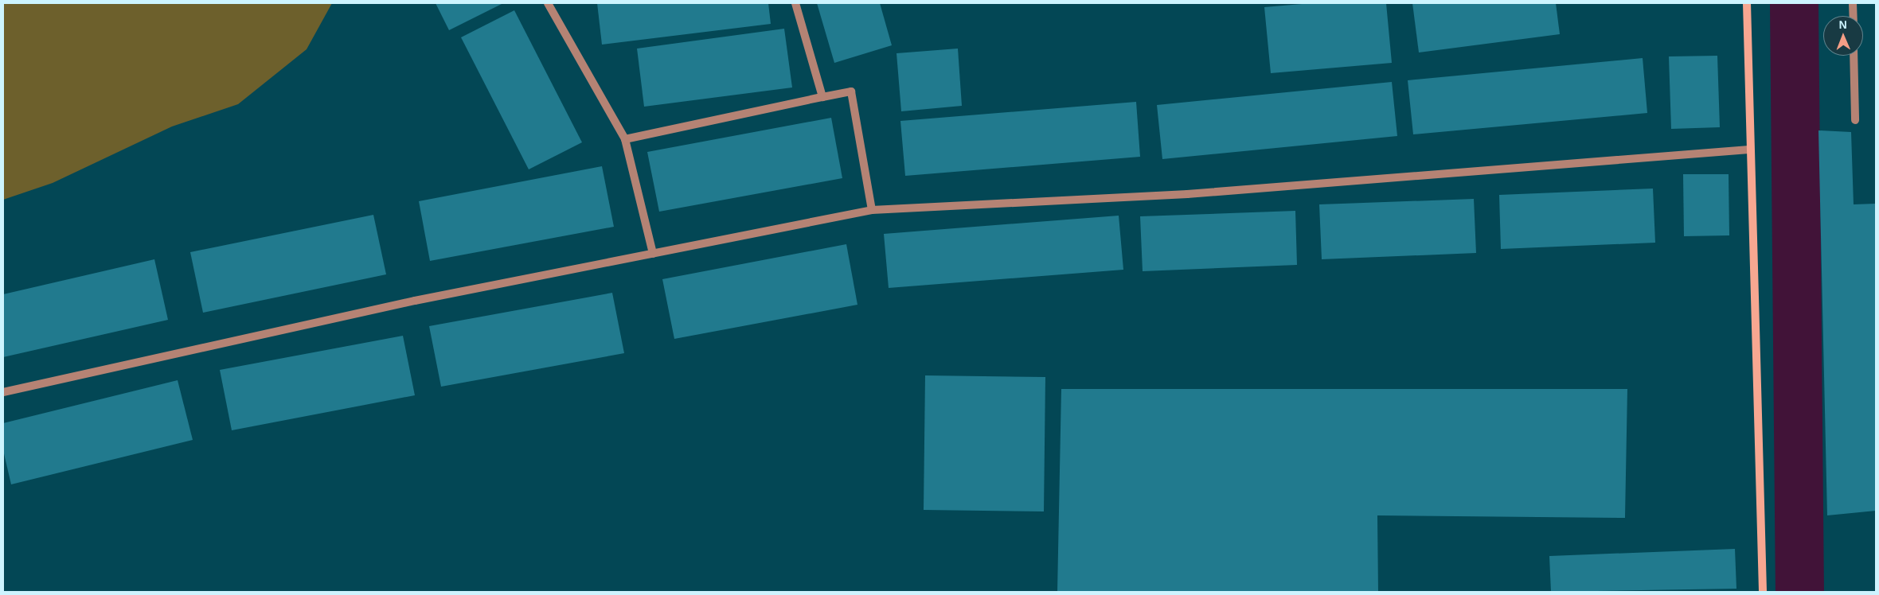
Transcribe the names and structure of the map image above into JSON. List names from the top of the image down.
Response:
{
  "north": "top"
}
